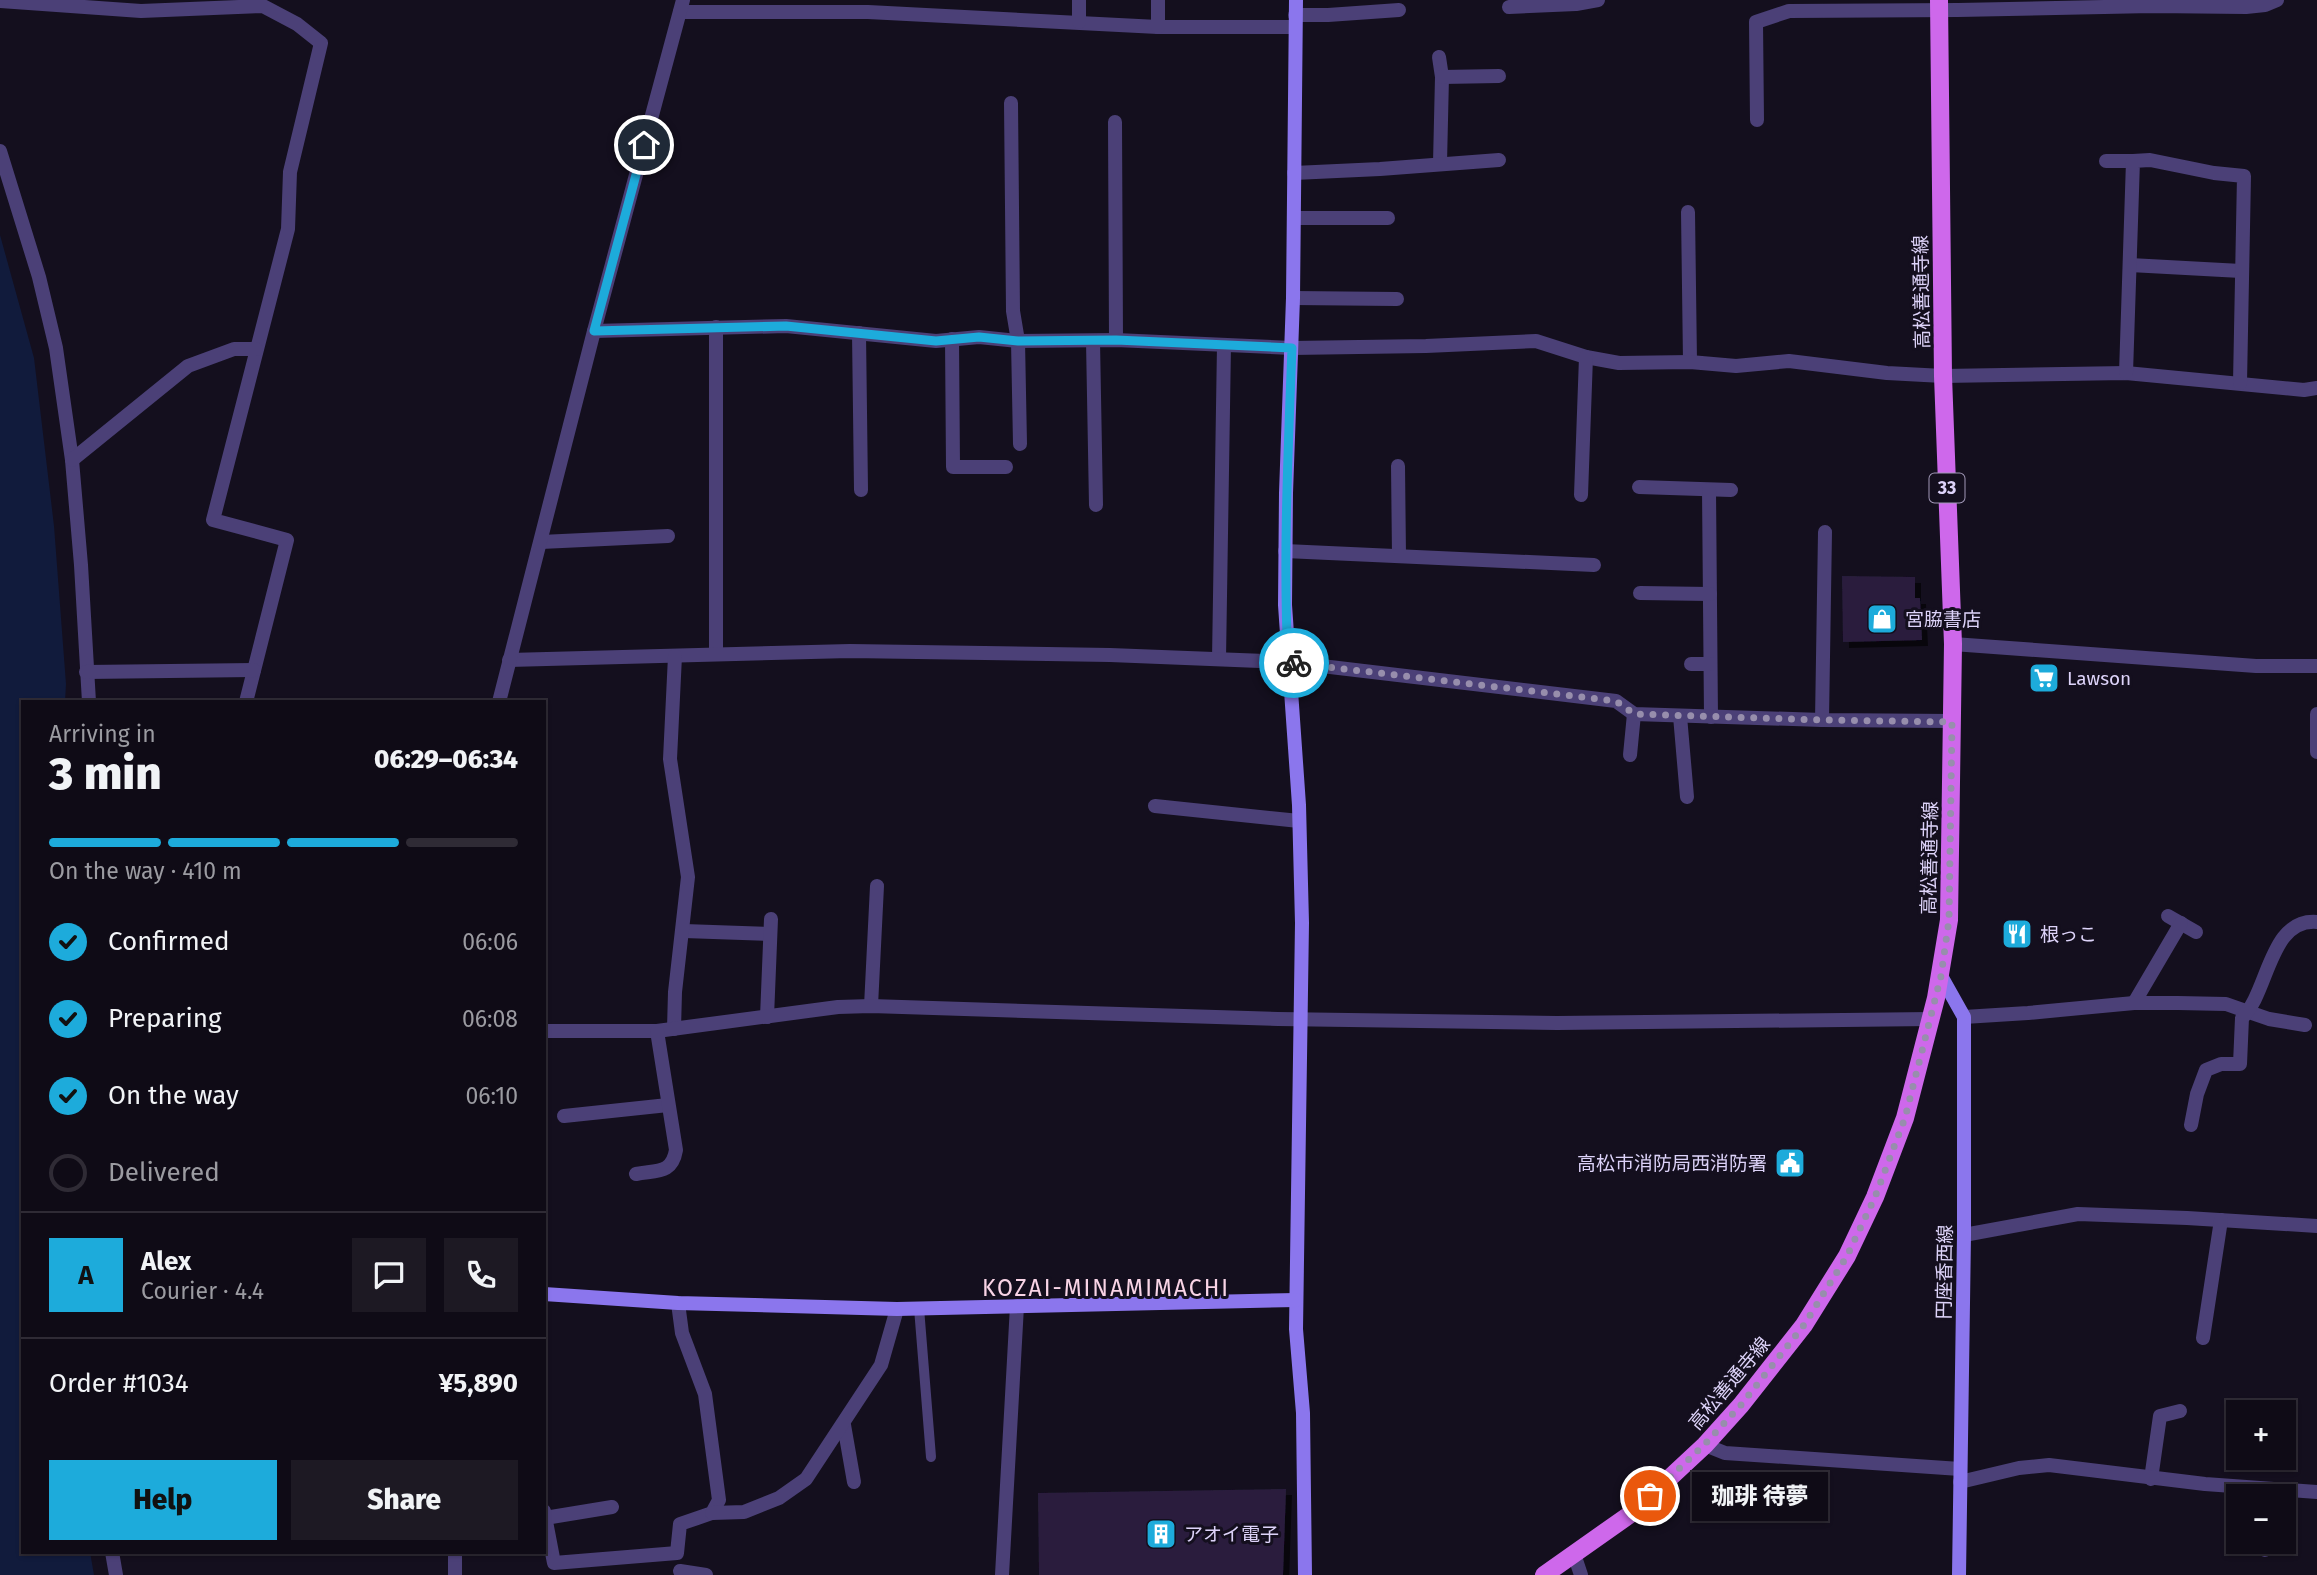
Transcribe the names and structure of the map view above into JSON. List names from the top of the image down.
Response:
{
  "streets": {
    "main road": ["高松善通寺線", "33"],
    "street": ["円座香西線"]
  },
  "crossings": [
    ["高松善通寺線", "円座香西線"]
  ],
  "districts": ["KOZAI-MINAMIMACHI"],
  "places": {
    "shop": ["宮脇書店"],
    "supermarket": ["Lawson"],
    "restaurant": ["根っこ"],
    "public building": ["高松市消防局西消防署"],
    "other": ["珈琲 待夢"],
    "building": ["アオイ電子"]
  },
  "page": {
    "heading": ["3 min", "Arriving in", "06:29–06:34"],
    "panel": [
      "Alex",
      "Courier · 4.4",
      "Order #1034",
      "¥5,890"
    ],
    "bar": "On the way · 410 m",
    "list": [
      ["Confirmed", "06:06"],
      ["Preparing", "06:08"],
      ["On the way", "06:10"],
      "Delivered"
    ],
    "round": "A",
    "map_buttons": ["+", "−"],
    "buttons": ["Help", "Share"],
    "bubble": "珈琲 待夢"
  }
}
